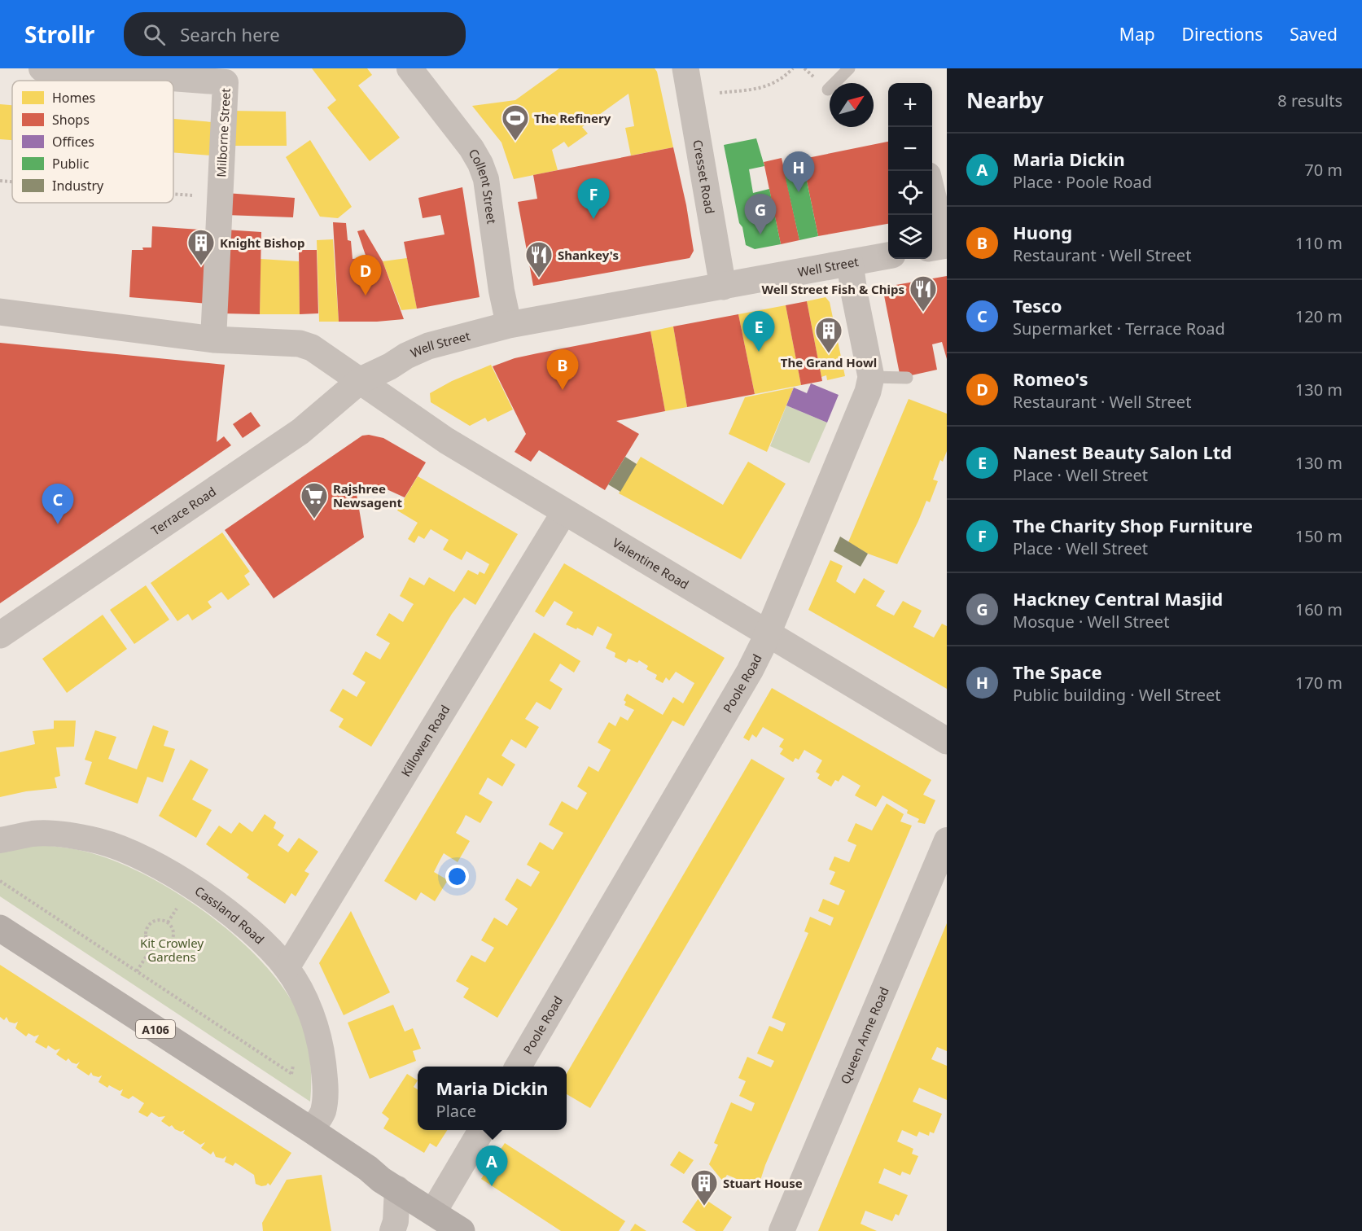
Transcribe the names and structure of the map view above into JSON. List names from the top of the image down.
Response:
{
  "streets": {
    "main road": ["A106"],
    "street": [
      "Milborne Street",
      "Cresset Road",
      "Collent Street",
      "Well Street",
      "Terrace Road",
      "Valentine Road",
      "Poole Road",
      "Killowen Road",
      "Cassland Road",
      "Queen Anne Road"
    ]
  },
  "crossings": [
    ["Cresset Road", "Well Street"],
    ["Collent Street", "Well Street"],
    ["Well Street", "Terrace Road"],
    ["Well Street", "Valentine Road"],
    ["Well Street", "Poole Road"],
    ["Terrace Road", "Valentine Road"],
    ["Valentine Road", "Poole Road"],
    ["Valentine Road", "Killowen Road"],
    ["Killowen Road", "Cassland Road"],
    ["Cassland Road", "A106"]
  ],
  "parks": ["Kit Crowley Gardens"],
  "places": {
    "sports": ["The Refinery"],
    "building": ["Knight Bishop", "The Grand Howl", "Stuart House"],
    "restaurant": ["Shankey's", "Well Street Fish & Chips"],
    "supermarket": ["Rajshree Newsagent"]
  },
  "legend": [
    "Homes",
    "Shops",
    "Offices",
    "Public",
    "Industry"
  ],
  "north": "top right",
  "page": {
    "header": "Strollr",
    "search": "Search here",
    "nav": ["Map", "Directions", "Saved"],
    "heading": ["Nearby", "8 results"],
    "map_buttons": ["+", "−"],
    "list": [
      {
        "mark": "A",
        "name": "Maria Dickin",
        "note": "Place · Poole Road",
        "value": "70 m"
      },
      {
        "mark": "B",
        "name": "Huong",
        "note": "Restaurant · Well Street",
        "value": "110 m"
      },
      {
        "mark": "C",
        "name": "Tesco",
        "note": "Supermarket · Terrace Road",
        "value": "120 m"
      },
      {
        "mark": "D",
        "name": "Romeo's",
        "note": "Restaurant · Well Street",
        "value": "130 m"
      },
      {
        "mark": "E",
        "name": "Nanest Beauty Salon Ltd",
        "note": "Place · Well Street",
        "value": "130 m"
      },
      {
        "mark": "F",
        "name": "The Charity Shop Furniture",
        "note": "Place · Well Street",
        "value": "150 m"
      },
      {
        "mark": "G",
        "name": "Hackney Central Masjid",
        "note": "Mosque · Well Street",
        "value": "160 m"
      },
      {
        "mark": "H",
        "name": "The Space",
        "note": "Public building · Well Street",
        "value": "170 m"
      }
    ],
    "pins": [
      "H",
      "F",
      "G",
      "D",
      "E",
      "B",
      "C",
      "A"
    ],
    "popup": ["Maria Dickin", "Place"]
  }
}
